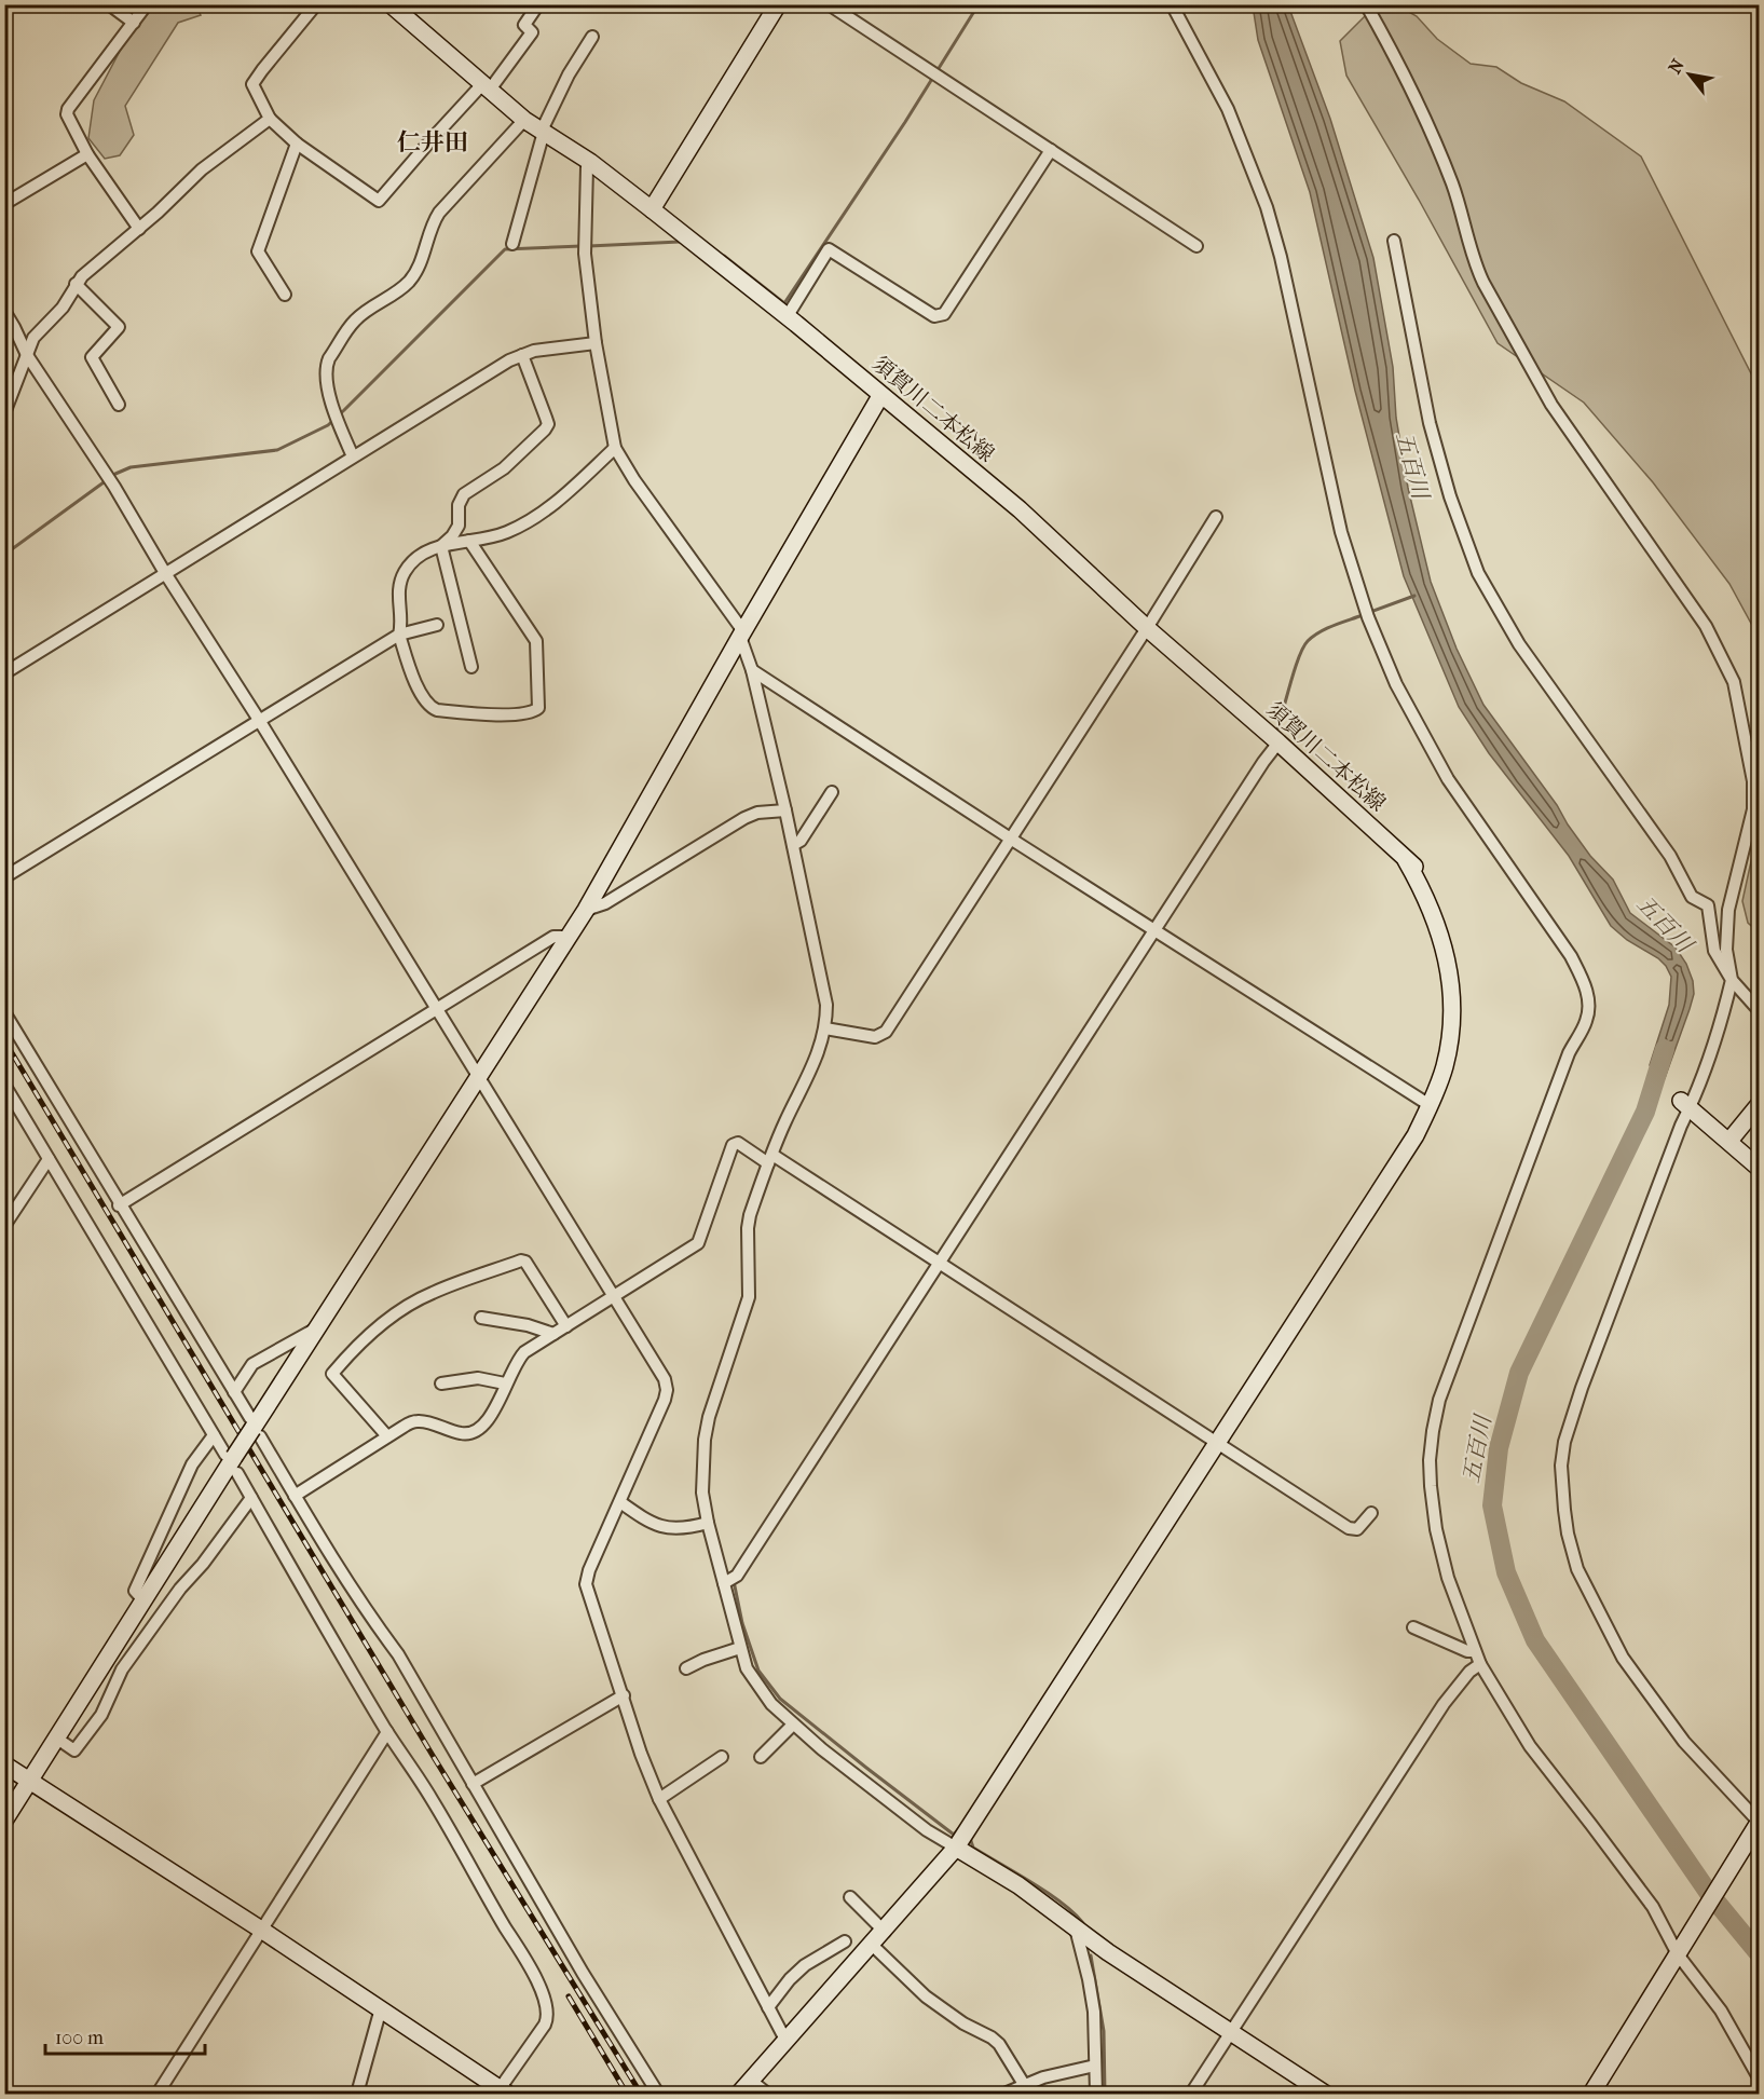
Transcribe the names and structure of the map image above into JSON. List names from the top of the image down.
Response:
{
  "streets": {
    "street": ["須賀川二本松線"]
  },
  "districts": ["仁井田"],
  "water": ["五百川"],
  "scale_bar": "100 m",
  "north": "top left"
}
